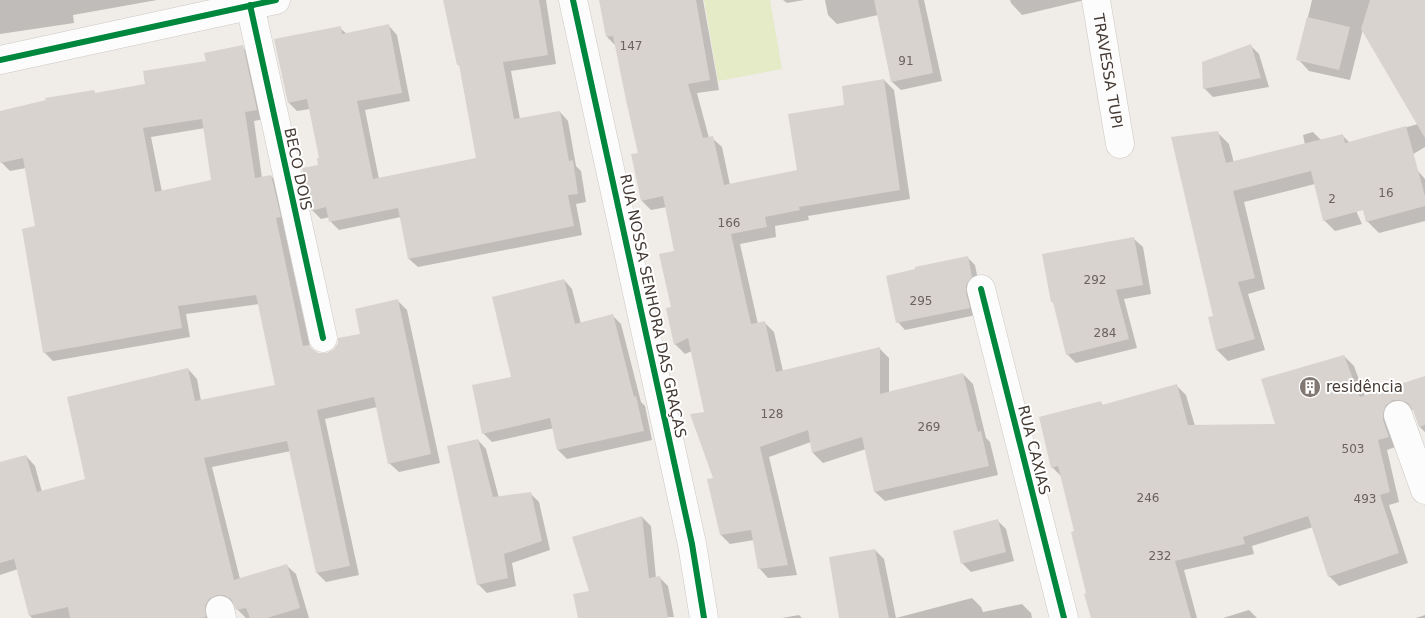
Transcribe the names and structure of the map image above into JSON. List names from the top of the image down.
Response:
{
  "streets": {
    "street": [
      "TRAVESSA TUPI",
      "BECO DOIS",
      "RUA NOSSA SENHORA DAS GRAÇAS",
      "RUA CAXIAS"
    ]
  },
  "places": {
    "building": ["residência"]
  },
  "house_numbers": [
    "147",
    "91",
    "16",
    "2",
    "166",
    "292",
    "295",
    "284",
    "128",
    "269",
    "503",
    "246",
    "493",
    "232"
  ]
}
